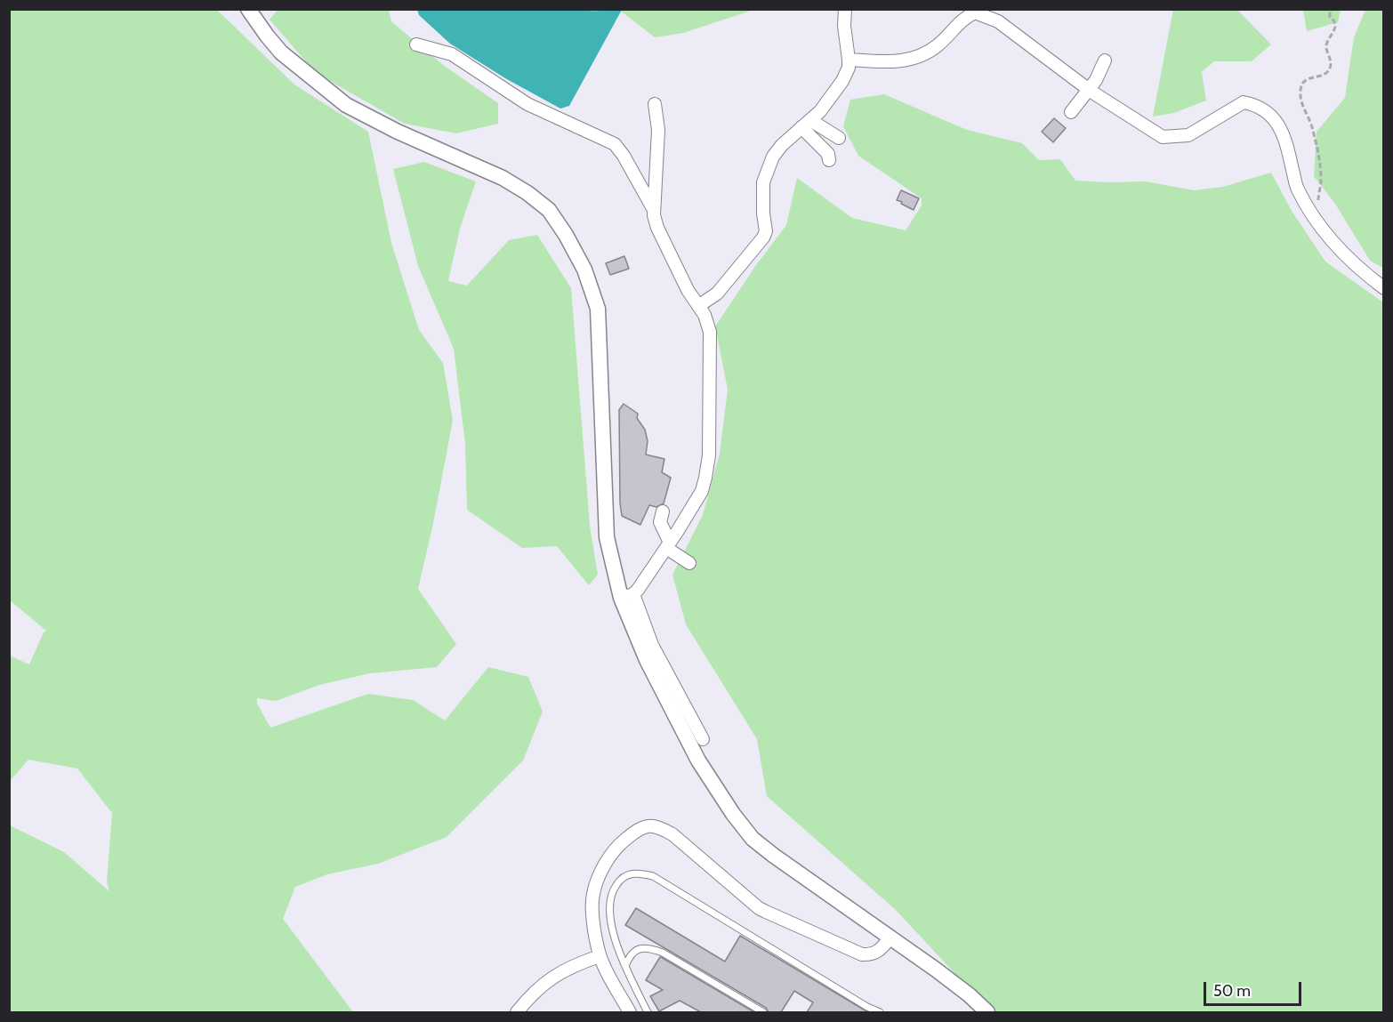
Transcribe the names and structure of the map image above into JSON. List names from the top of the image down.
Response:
{
  "scale_bar": "50 m"
}
